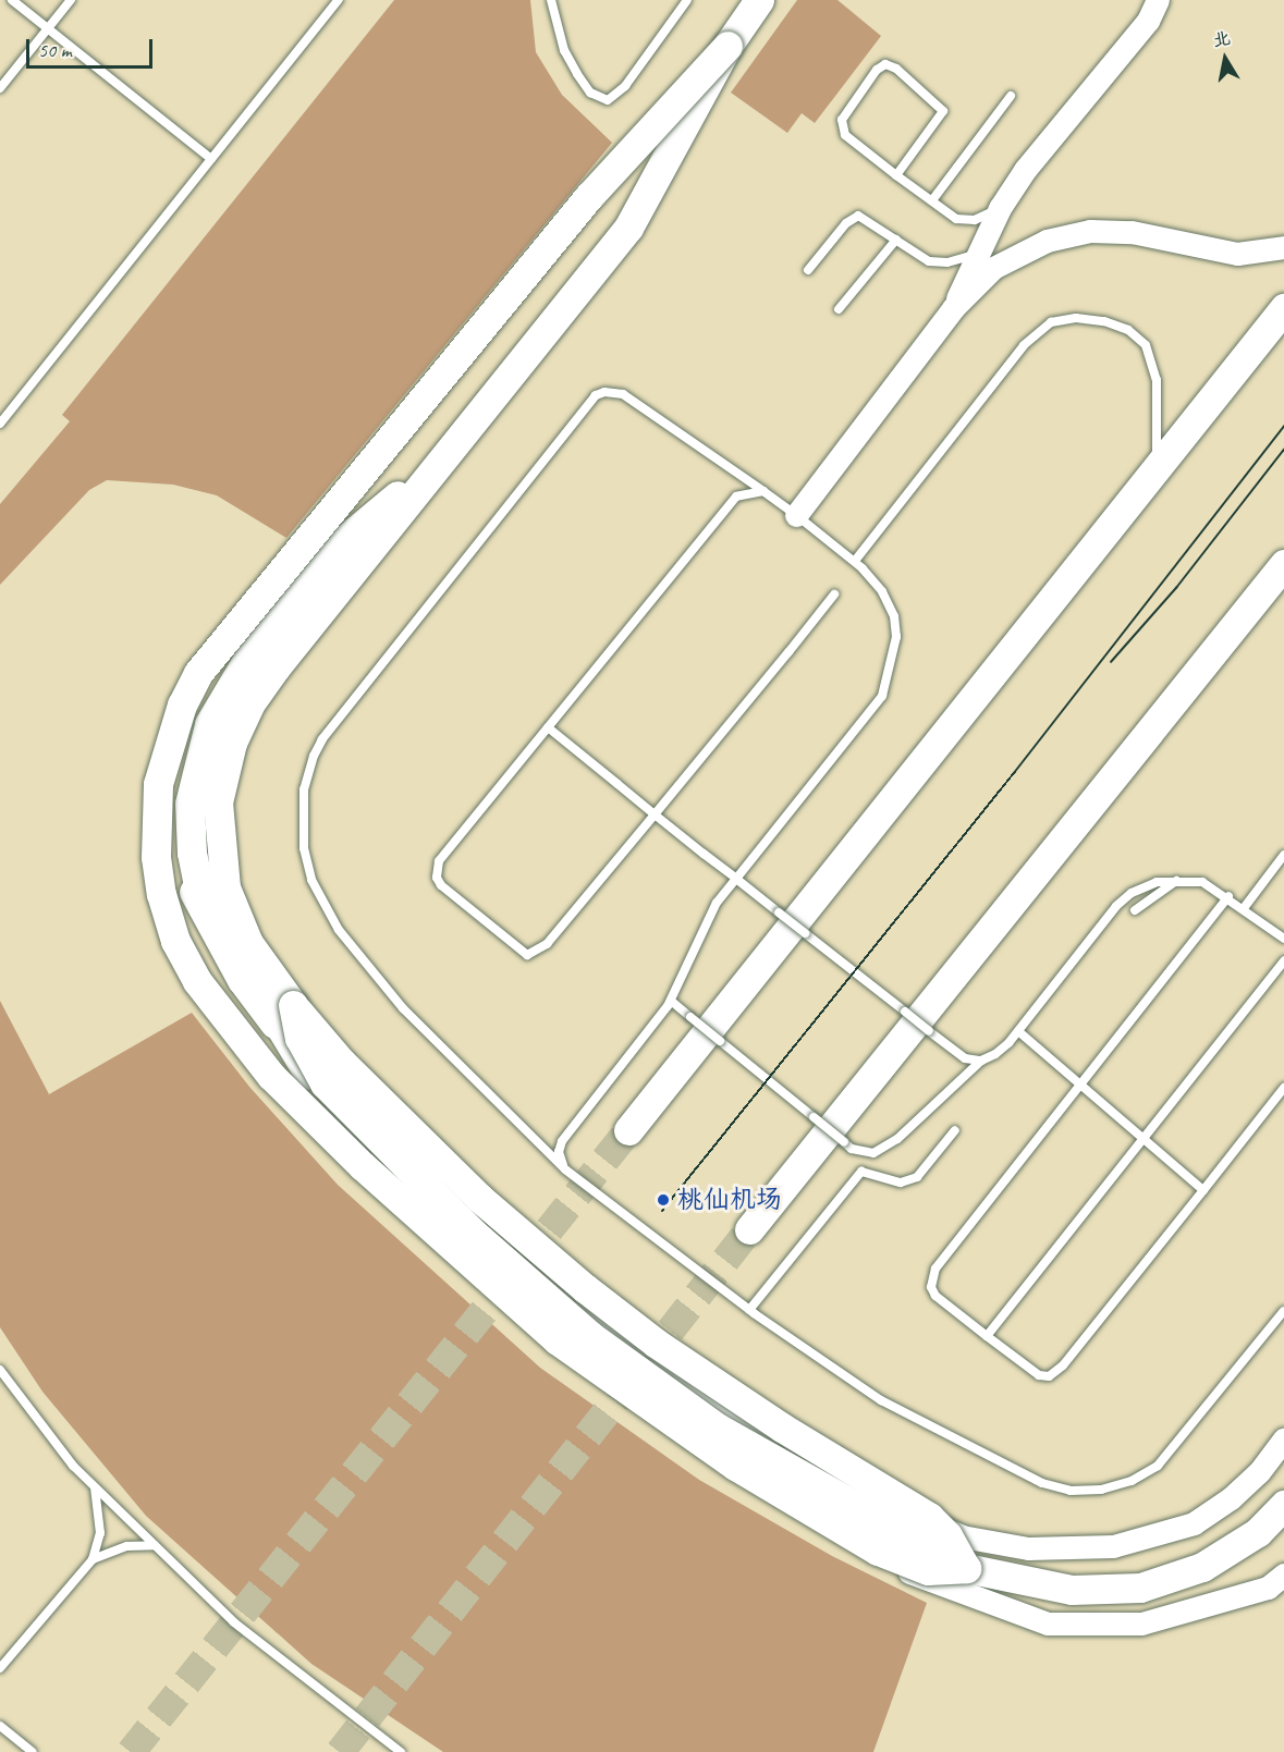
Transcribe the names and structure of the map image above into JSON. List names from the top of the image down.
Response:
{
  "places": ["桃仙机场"],
  "scale_bar": "50 m",
  "north": "top"
}
